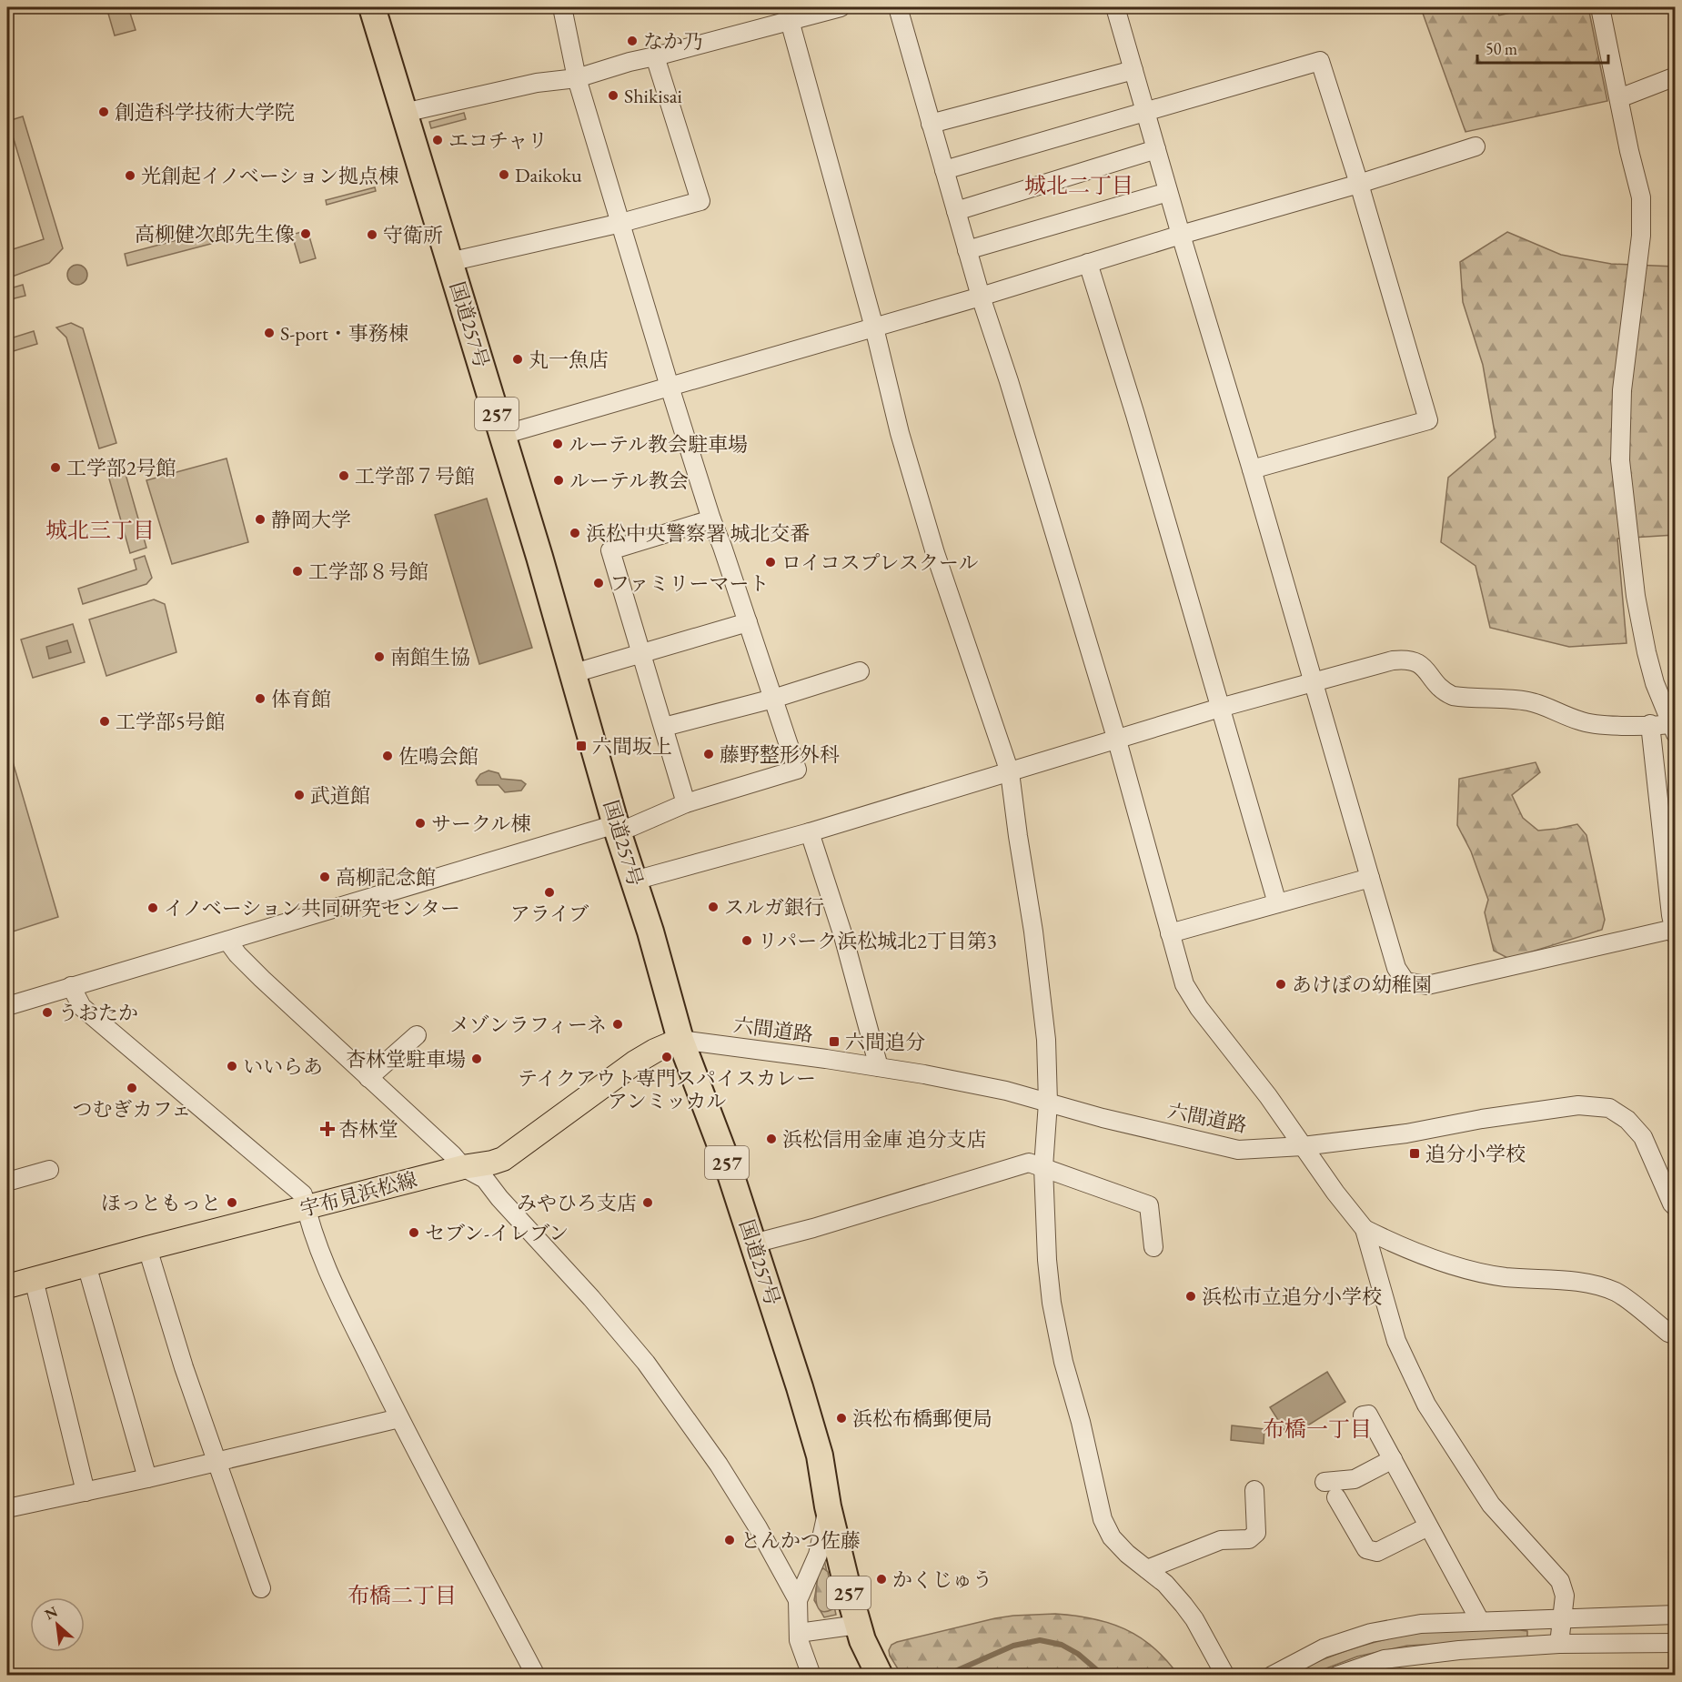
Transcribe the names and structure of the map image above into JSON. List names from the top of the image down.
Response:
{
  "streets": {
    "highway": ["国道257号", "257"],
    "main road": ["宇布見浜松線"],
    "street": ["六間道路"]
  },
  "crossings": [
    ["国道257号", "六間道路"],
    ["国道257号", "宇布見浜松線"],
    ["六間道路", "宇布見浜松線"]
  ],
  "districts": [
    "城北二丁目",
    "城北三丁目",
    "布橋一丁目",
    "布橋二丁目"
  ],
  "places": {
    "other": [
      "なか乃",
      "Shikisai",
      "創造科学技術大学院",
      "エコチャリ",
      "Daikoku",
      "光創起イノベーション拠点棟",
      "高柳健次郎先生像",
      "守衛所",
      "S-port・事務棟",
      "丸一魚店",
      "ルーテル教会駐車場",
      "工学部2号館",
      "工学部７号館",
      "ルーテル教会",
      "静岡大学",
      "浜松中央警察署 城北交番",
      "ロイコスプレスクール",
      "工学部８号館",
      "ファミリーマート",
      "南館生協",
      "体育館",
      "工学部5号館",
      "藤野整形外科",
      "佐鳴会館",
      "武道館",
      "サークル棟",
      "高柳記念館",
      "アライブ",
      "スルガ銀行",
      "イノベーション共同研究センター",
      "リパーク浜松城北2丁目第3",
      "あけぼの幼稚園",
      "うおたか",
      "メゾンラフィーネ",
      "テイクアウト専門スパイスカレー アンミッカル",
      "杏林堂駐車場",
      "いいらあ",
      "つむぎカフェ",
      "浜松信用金庫 追分支店",
      "ほっともっと",
      "みやひろ支店",
      "セブン-イレブン",
      "浜松市立追分小学校",
      "浜松布橋郵便局",
      "とんかつ佐藤",
      "かくじゅう"
    ],
    "transit": ["六間坂上", "六間追分", "追分小学校"],
    "health": ["杏林堂"]
  },
  "scale_bar": "50 m",
  "north": "top left"
}
